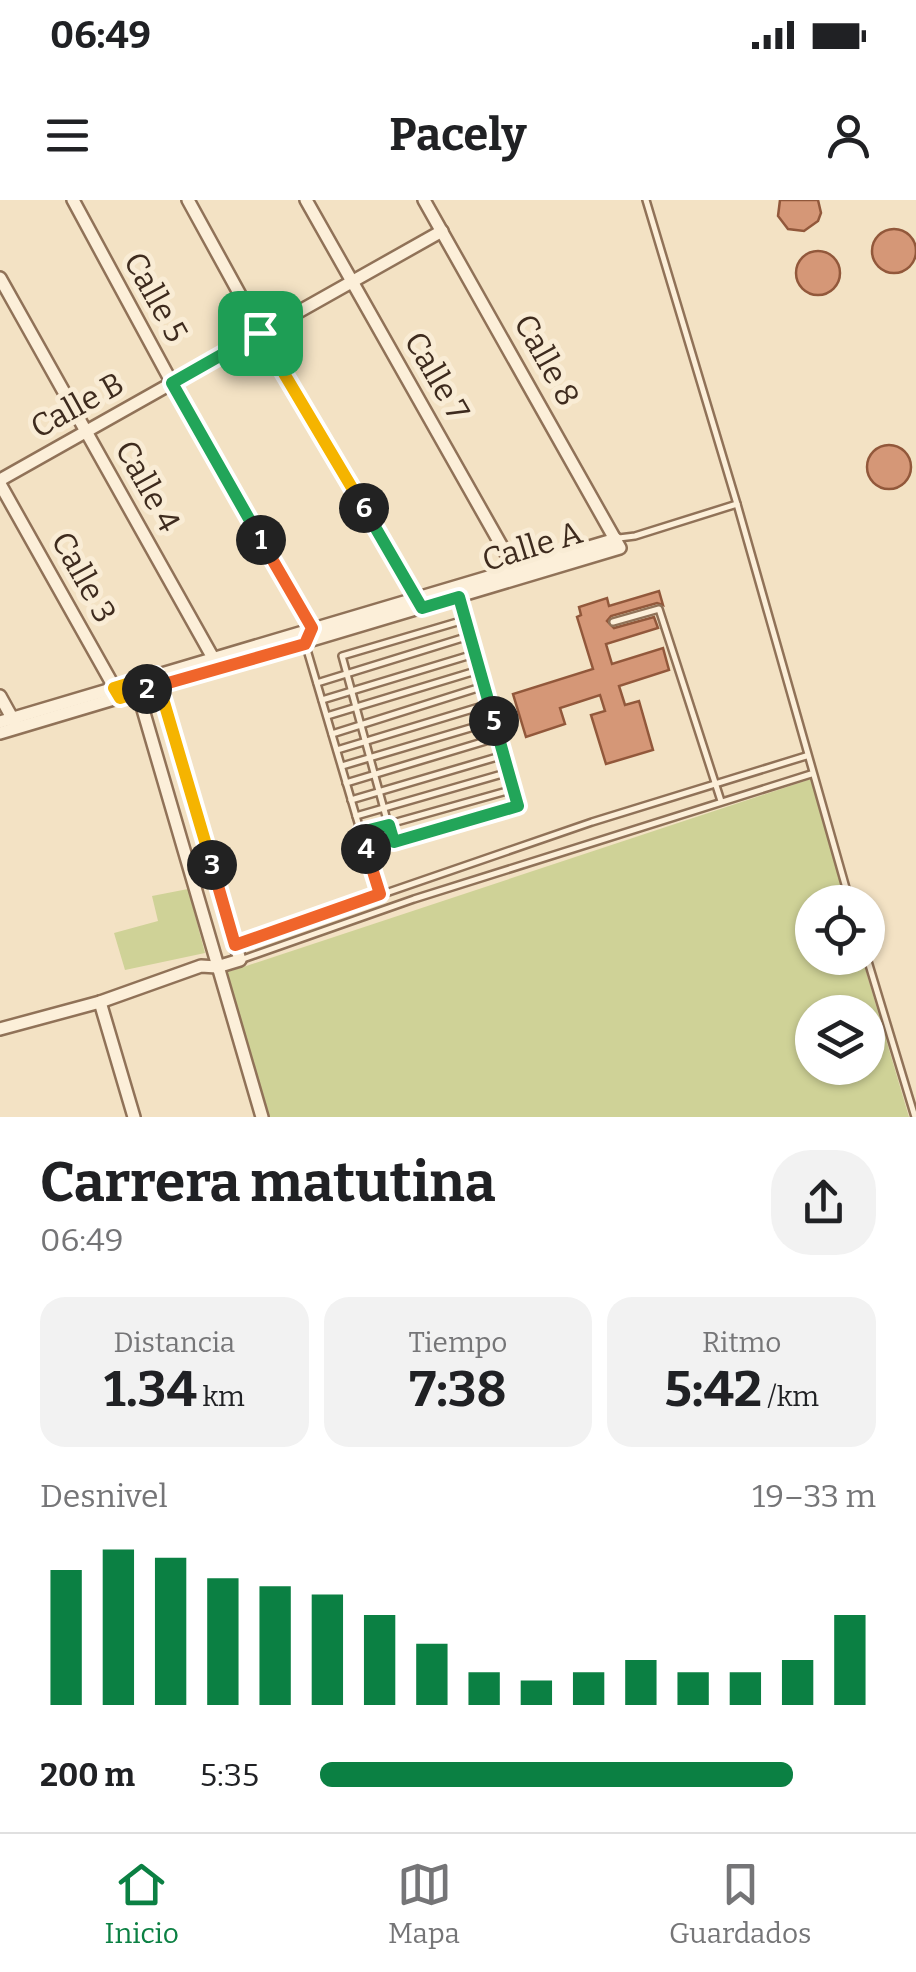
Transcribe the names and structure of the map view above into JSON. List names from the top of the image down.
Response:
{
  "streets": {
    "street": [
      "Calle 5",
      "Calle 8",
      "Calle 7",
      "Calle B",
      "Calle 4",
      "Calle A",
      "Calle 3"
    ]
  },
  "crossings": [
    ["Calle 5", "Calle B"],
    ["Calle 5", "Calle A"],
    ["Calle 8", "Calle B"],
    ["Calle 8", "Calle A"],
    ["Calle 7", "Calle B"],
    ["Calle 7", "Calle A"],
    ["Calle B", "Calle 4"],
    ["Calle B", "Calle 3"],
    ["Calle 4", "Calle A"],
    ["Calle A", "Calle 3"]
  ],
  "page": {
    "status": "06:49",
    "header": "Pacely",
    "pins": [
      "6",
      "1",
      "2",
      "5",
      "4",
      "3"
    ],
    "heading": ["Carrera matutina", "06:49"],
    "stats": [
      ["Distancia", "1.34 km"],
      ["Tiempo", "7:38"],
      ["Ritmo", "5:42 /km"]
    ],
    "chart": ["Desnivel", "19–33 m"],
    "list": [
      {
        "name": "200 m",
        "note": "5:35"
      }
    ],
    "tabs": ["Inicio", "Mapa", "Guardados"]
  }
}
